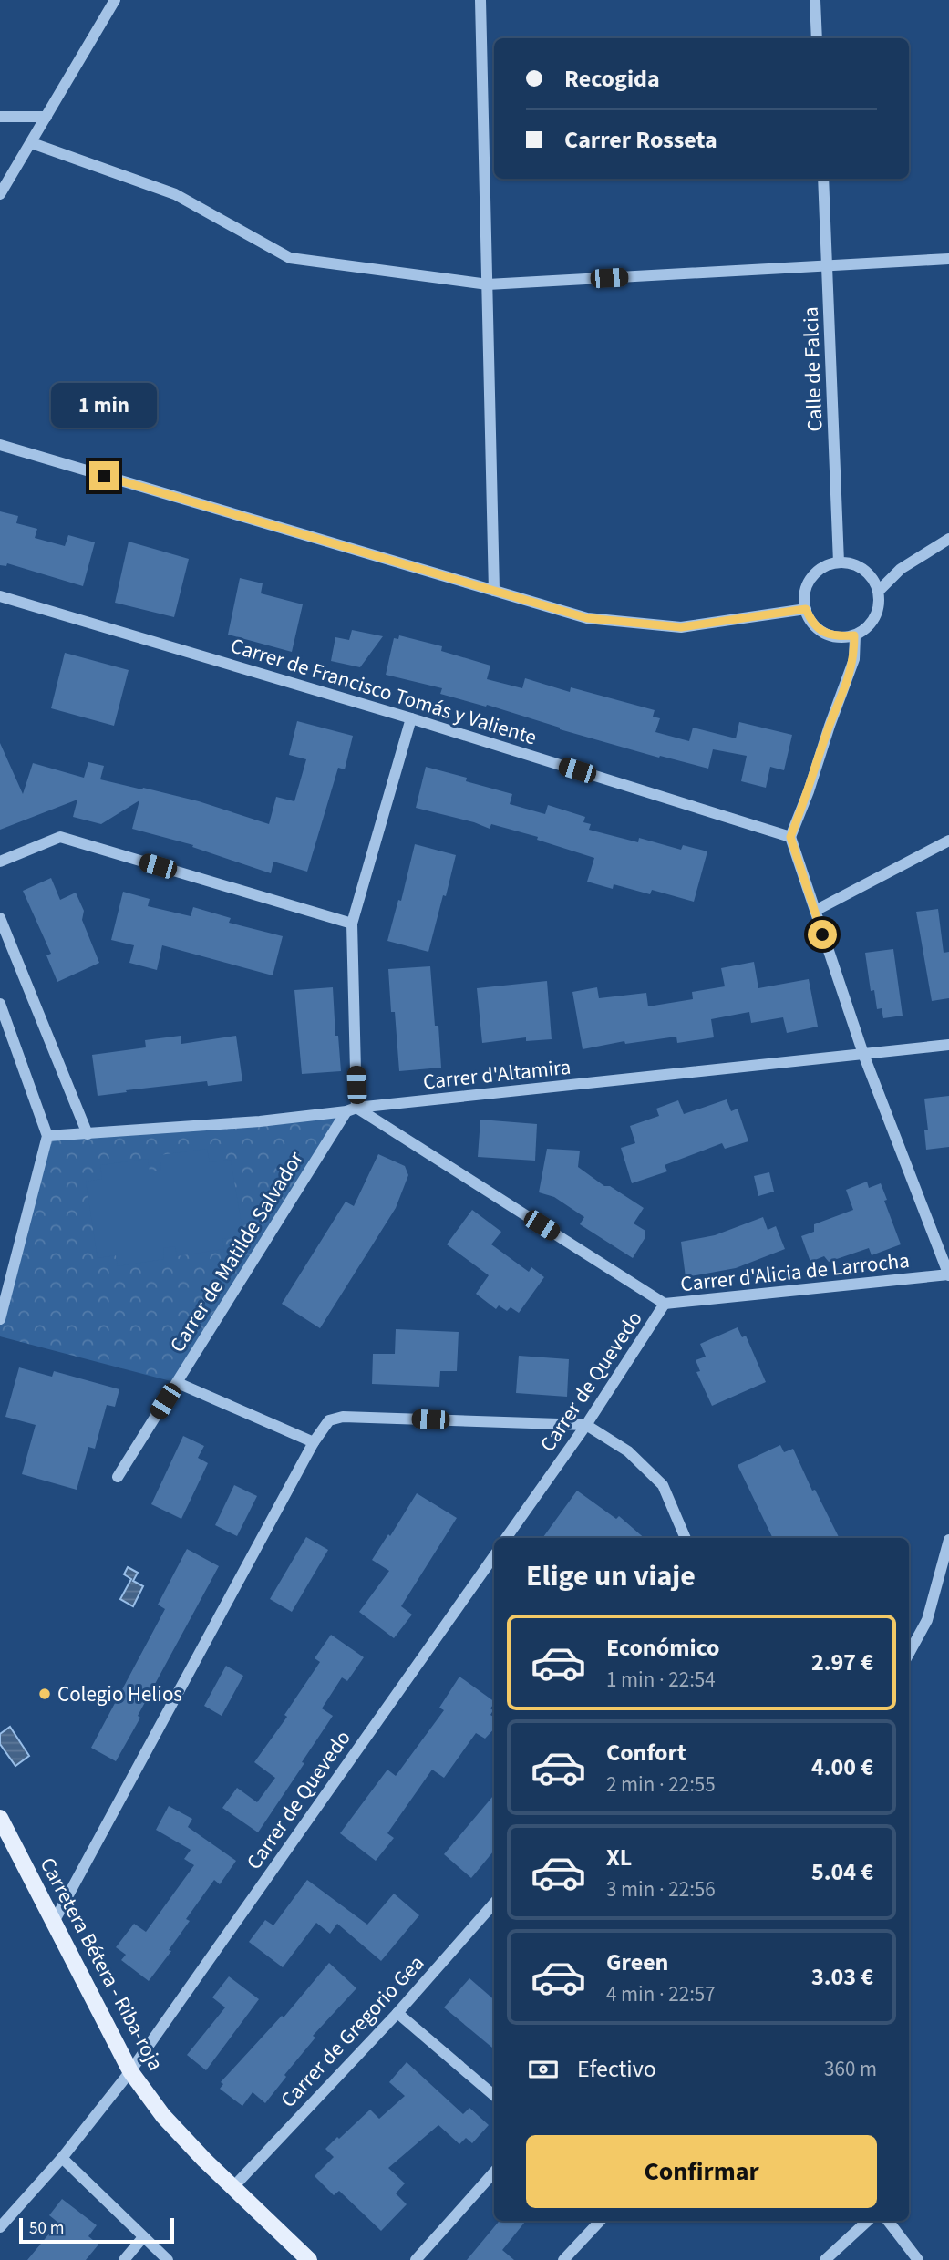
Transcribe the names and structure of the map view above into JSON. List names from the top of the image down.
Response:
{
  "streets": {
    "main road": ["Carretera Bétera - Riba-roja"],
    "street": [
      "Calle de Falcia",
      "Carrer de Francisco Tomás y Valiente",
      "Carrer d'Altamira",
      "Carrer de Matilde Salvador",
      "Carrer d'Alicia de Larrocha",
      "Carrer de Quevedo",
      "Carrer de Gregorio Gea"
    ]
  },
  "crossings": [
    ["Carrer d'Altamira", "Carrer de Matilde Salvador"],
    ["Carrer d'Altamira", "Carrer d'Alicia de Larrocha"],
    ["Carrer de Matilde Salvador", "Carrer d'Alicia de Larrocha"],
    ["Carrer d'Alicia de Larrocha", "Carrer de Quevedo"],
    ["Carrer de Quevedo", "Carretera Bétera - Riba-roja"],
    ["Carretera Bétera - Riba-roja", "Carrer de Gregorio Gea"]
  ],
  "places": ["Colegio Helios"],
  "scale_bar": "50 m",
  "page": {
    "banner": ["Recogida", "Carrer Rosseta"],
    "bubble": "1 min",
    "heading": "Elige un viaje",
    "list": [
      {
        "name": "Económico",
        "note": "1 min · 22:54",
        "value": "2.97 €"
      },
      {
        "name": "Confort",
        "note": "2 min · 22:55",
        "value": "4.00 €"
      },
      {
        "name": "XL",
        "note": "3 min · 22:56",
        "value": "5.04 €"
      },
      {
        "name": "Green",
        "note": "4 min · 22:57",
        "value": "3.03 €"
      }
    ],
    "pay": ["Efectivo", "360 m"],
    "buttons": "Confirmar",
    "scale": "50 m"
  }
}
